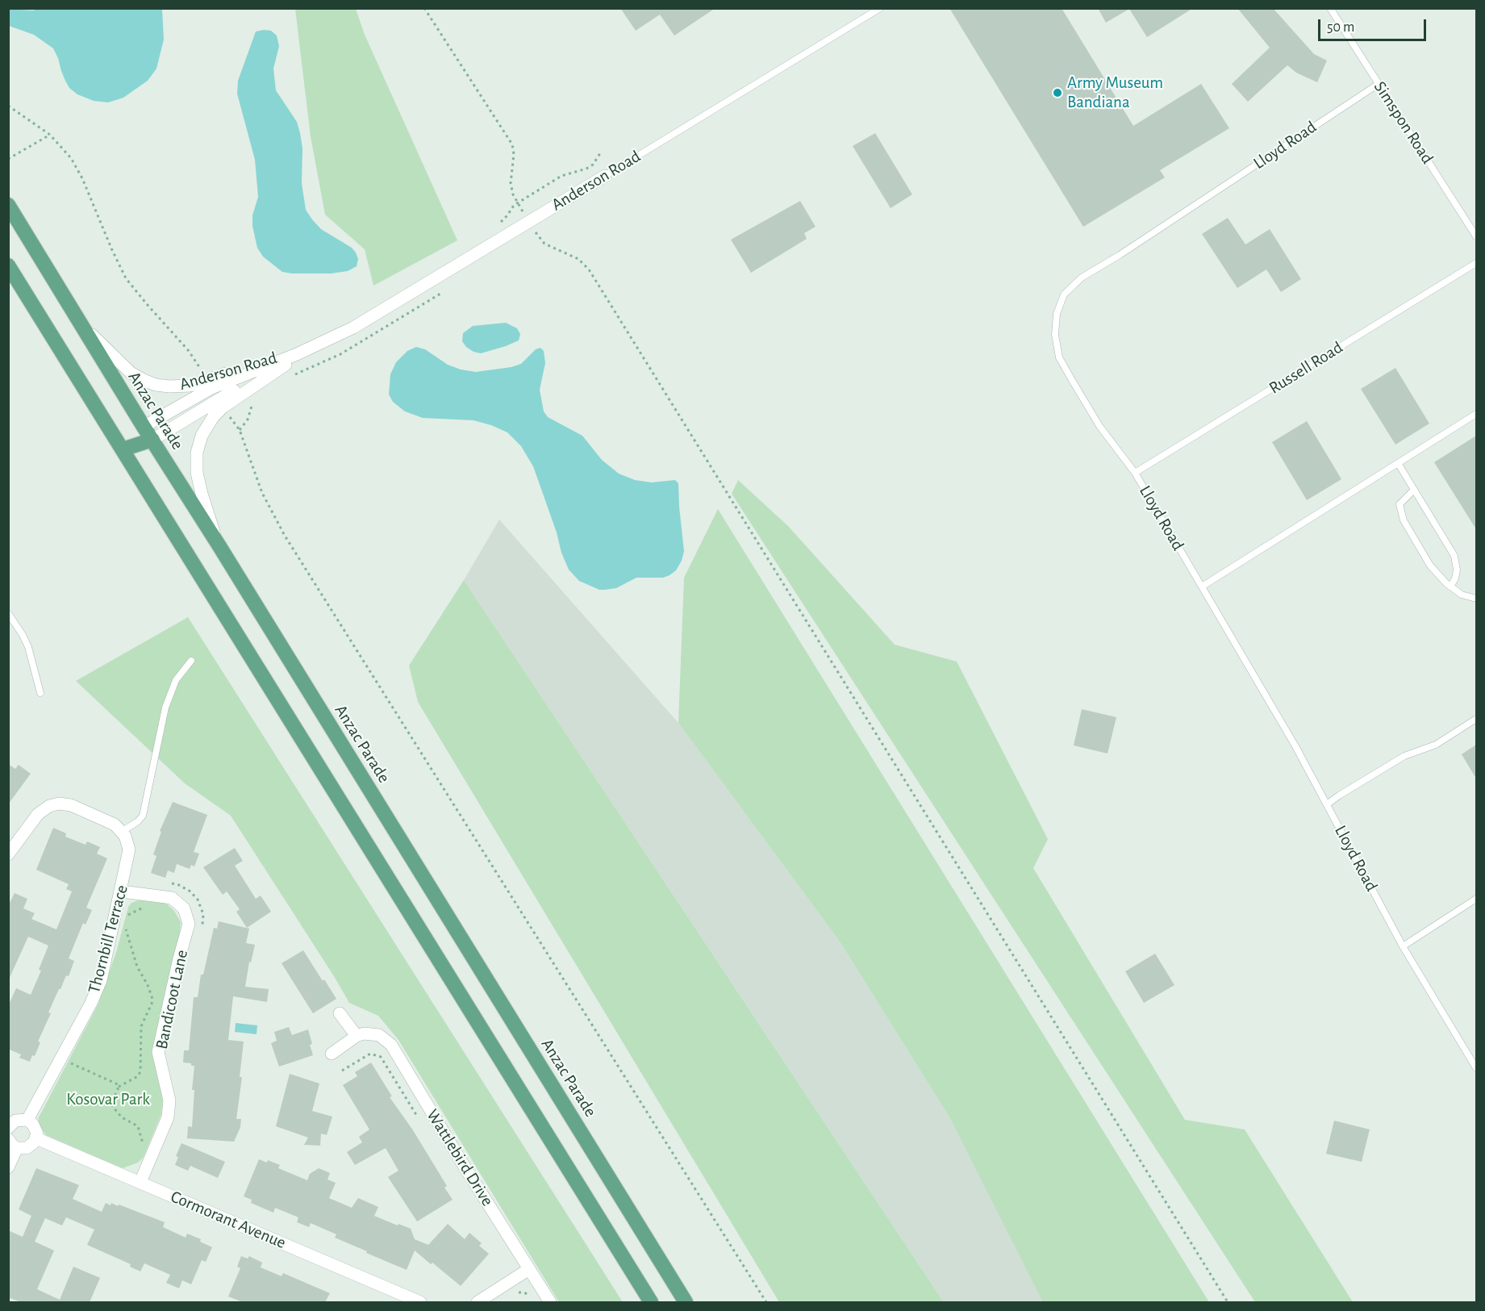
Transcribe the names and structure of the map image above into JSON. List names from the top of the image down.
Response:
{
  "streets": {
    "main road": ["Anzac Parade"],
    "street": [
      "Anderson Road",
      "Thornbill Terrace",
      "Bandicoot Lane",
      "Wattlebird Drive",
      "Cormorant Avenue"
    ],
    "lane": ["Simspon Road", "Lloyd Road", "Russell Road"]
  },
  "crossings": [
    ["Simspon Road", "Lloyd Road"],
    ["Lloyd Road", "Russell Road"],
    ["Anderson Road", "Anzac Parade"],
    ["Thornbill Terrace", "Bandicoot Lane"],
    ["Bandicoot Lane", "Cormorant Avenue"]
  ],
  "parks": ["Kosovar Park"],
  "places": ["Army Museum Bandiana"],
  "scale_bar": "50 m"
}
